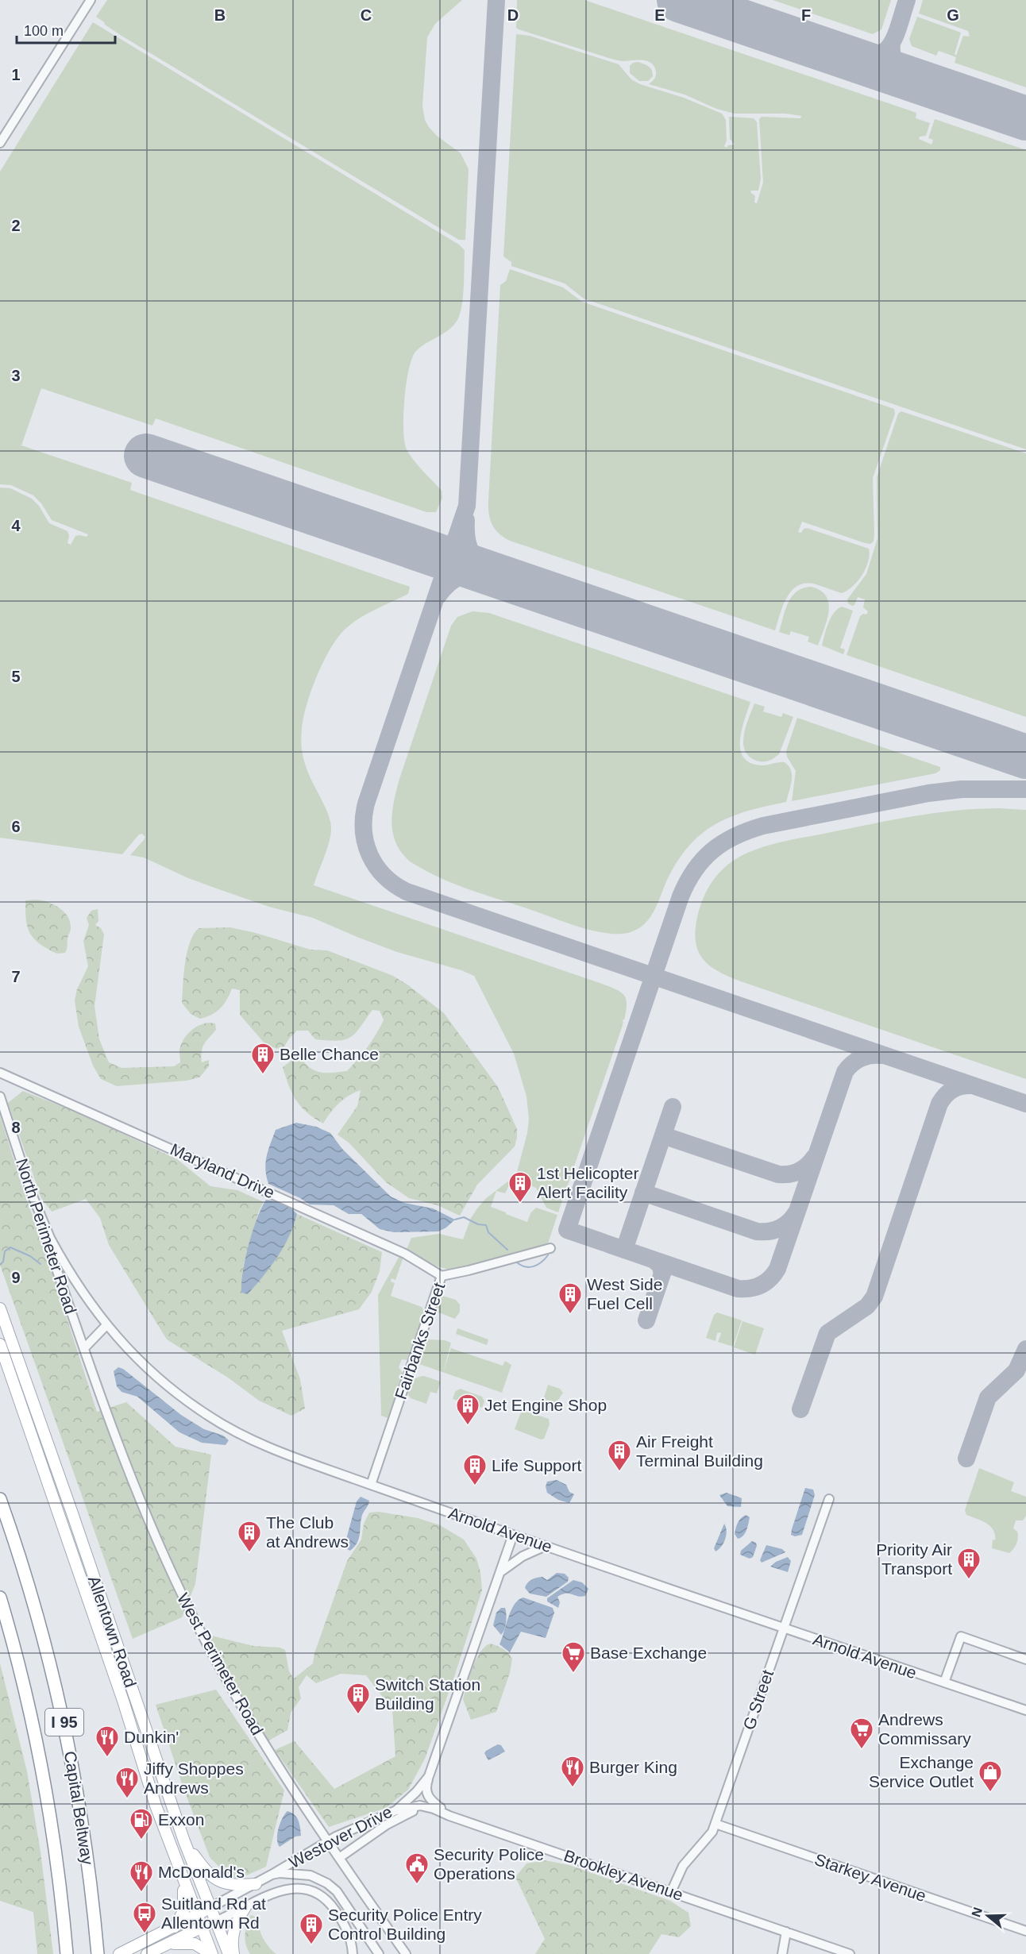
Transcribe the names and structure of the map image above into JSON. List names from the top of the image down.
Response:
{
  "streets": {
    "highway": ["I 95", "Capital Beltway"],
    "main road": ["Allentown Road"],
    "street": [
      "Maryland Drive",
      "North Perimeter Road",
      "Fairbanks Street",
      "Arnold Avenue",
      "West Perimeter Road",
      "G Street",
      "Westover Drive",
      "Brookley Avenue",
      "Starkey Avenue"
    ]
  },
  "crossings": [
    ["Maryland Drive", "Fairbanks Street"],
    ["North Perimeter Road", "Arnold Avenue"],
    ["North Perimeter Road", "West Perimeter Road"],
    ["Fairbanks Street", "Arnold Avenue"],
    ["Arnold Avenue", "G Street"],
    ["Arnold Avenue", "Westover Drive"],
    ["Allentown Road", "Westover Drive"],
    ["West Perimeter Road", "Westover Drive"],
    ["G Street", "Brookley Avenue"],
    ["G Street", "Starkey Avenue"],
    ["Westover Drive", "Brookley Avenue"]
  ],
  "places": {
    "building": [
      "Belle Chance",
      "1st Helicopter Alert Facility",
      "West Side Fuel Cell",
      "Jet Engine Shop",
      "Air Freight Terminal Building",
      "Life Support",
      "The Club at Andrews",
      "Priority Air Transport",
      "Switch Station Building",
      "Security Police Entry Control Building"
    ],
    "supermarket": ["Base Exchange", "Andrews Commissary"],
    "restaurant": [
      "Dunkin'",
      "Burger King",
      "Jiffy Shoppes Andrews",
      "McDonald's"
    ],
    "shop": ["Exchange Service Outlet"],
    "fuel station": ["Exxon"],
    "public building": ["Security Police Operations"],
    "bus stop": ["Suitland Rd at Allentown Rd"]
  },
  "scale_bar": "100 m",
  "north": "left",
  "grid": {
    "columns": [
      "B",
      "C",
      "D",
      "E",
      "F",
      "G"
    ],
    "rows": [
      "1",
      "2",
      "3",
      "4",
      "5",
      "6",
      "7",
      "8",
      "9"
    ]
  }
}
